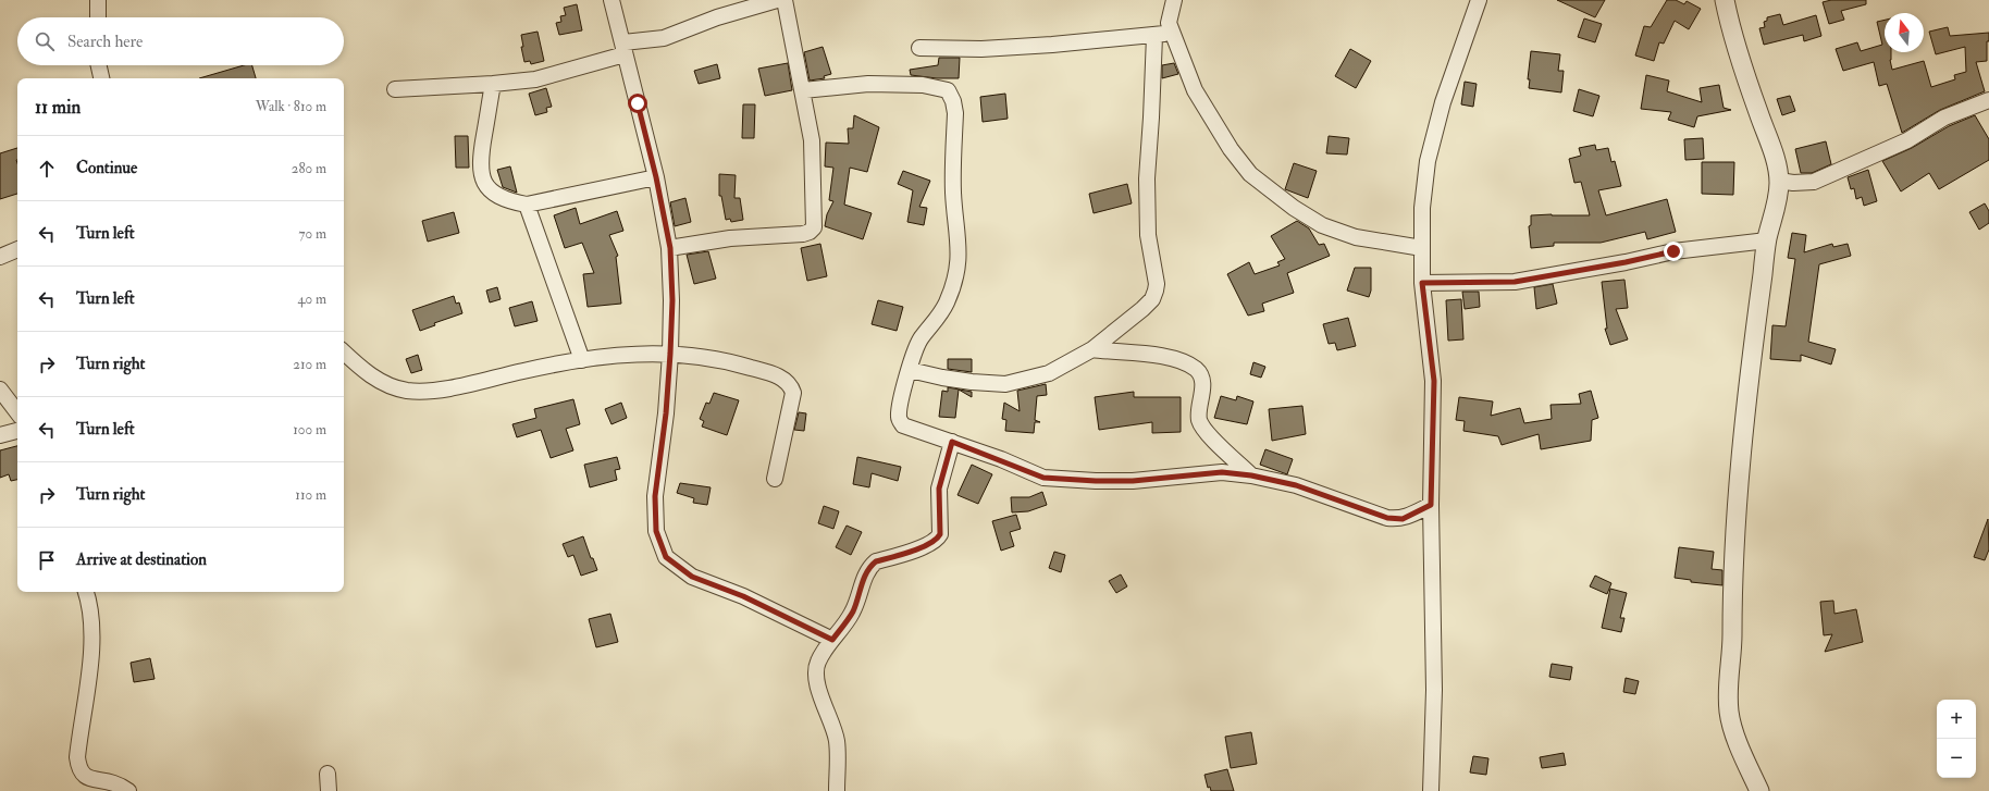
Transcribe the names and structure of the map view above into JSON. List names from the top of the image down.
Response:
{
  "north": "top",
  "page": {
    "search": "Search here",
    "heading": ["11 min", "Walk · 810 m"],
    "list": [
      ["Continue", "280 m"],
      ["Turn left", "70 m"],
      ["Turn left", "40 m"],
      ["Turn right", "210 m"],
      ["Turn left", "100 m"],
      ["Turn right", "110 m"],
      "Arrive at destination"
    ],
    "map_buttons": ["+", "−"]
  }
}
